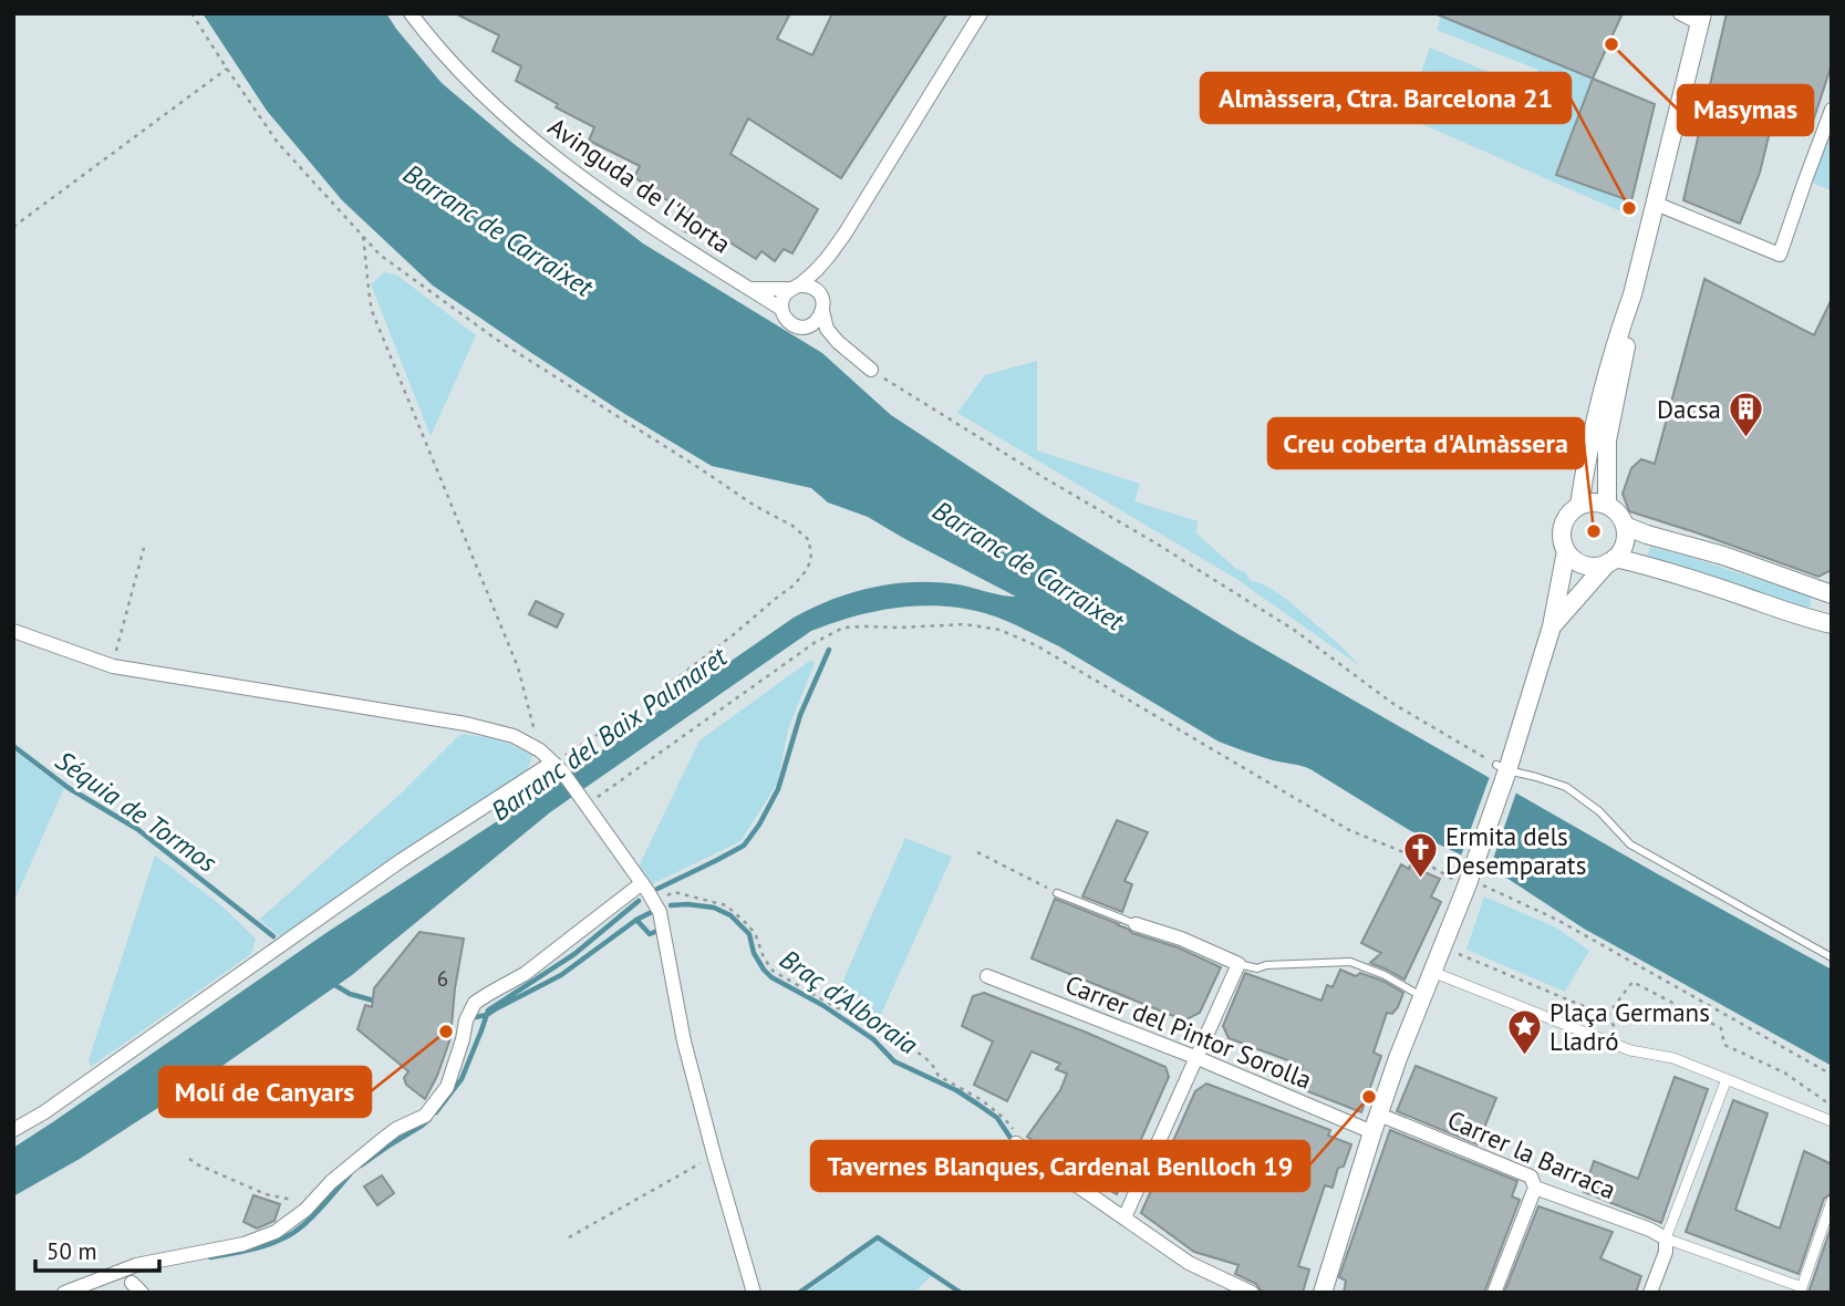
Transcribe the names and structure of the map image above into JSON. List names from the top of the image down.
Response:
{
  "streets": {
    "street": ["Avinguda de l'Horta", "Carrer del Pintor Sorolla", "Carrer la Barraca"]
  },
  "crossings": [
    ["Carrer del Pintor Sorolla", "Carrer la Barraca"]
  ],
  "water": [
    "Barranc de Carraixet",
    "Barranc del Baix Palmaret",
    "Séquia de Tormos",
    "Braç d'Alboraia"
  ],
  "places": {
    "other": [
      "Masymas",
      "Almàssera, Ctra. Barcelona 21",
      "Creu coberta d'Almàssera",
      "Molí de Canyars",
      "Tavernes Blanques, Cardenal Benlloch 19"
    ],
    "building": ["Dacsa"],
    "church": ["Ermita dels Desemparats"],
    "place": ["Plaça Germans Lladró"]
  },
  "house_numbers": ["6"],
  "scale_bar": "50 m"
}
